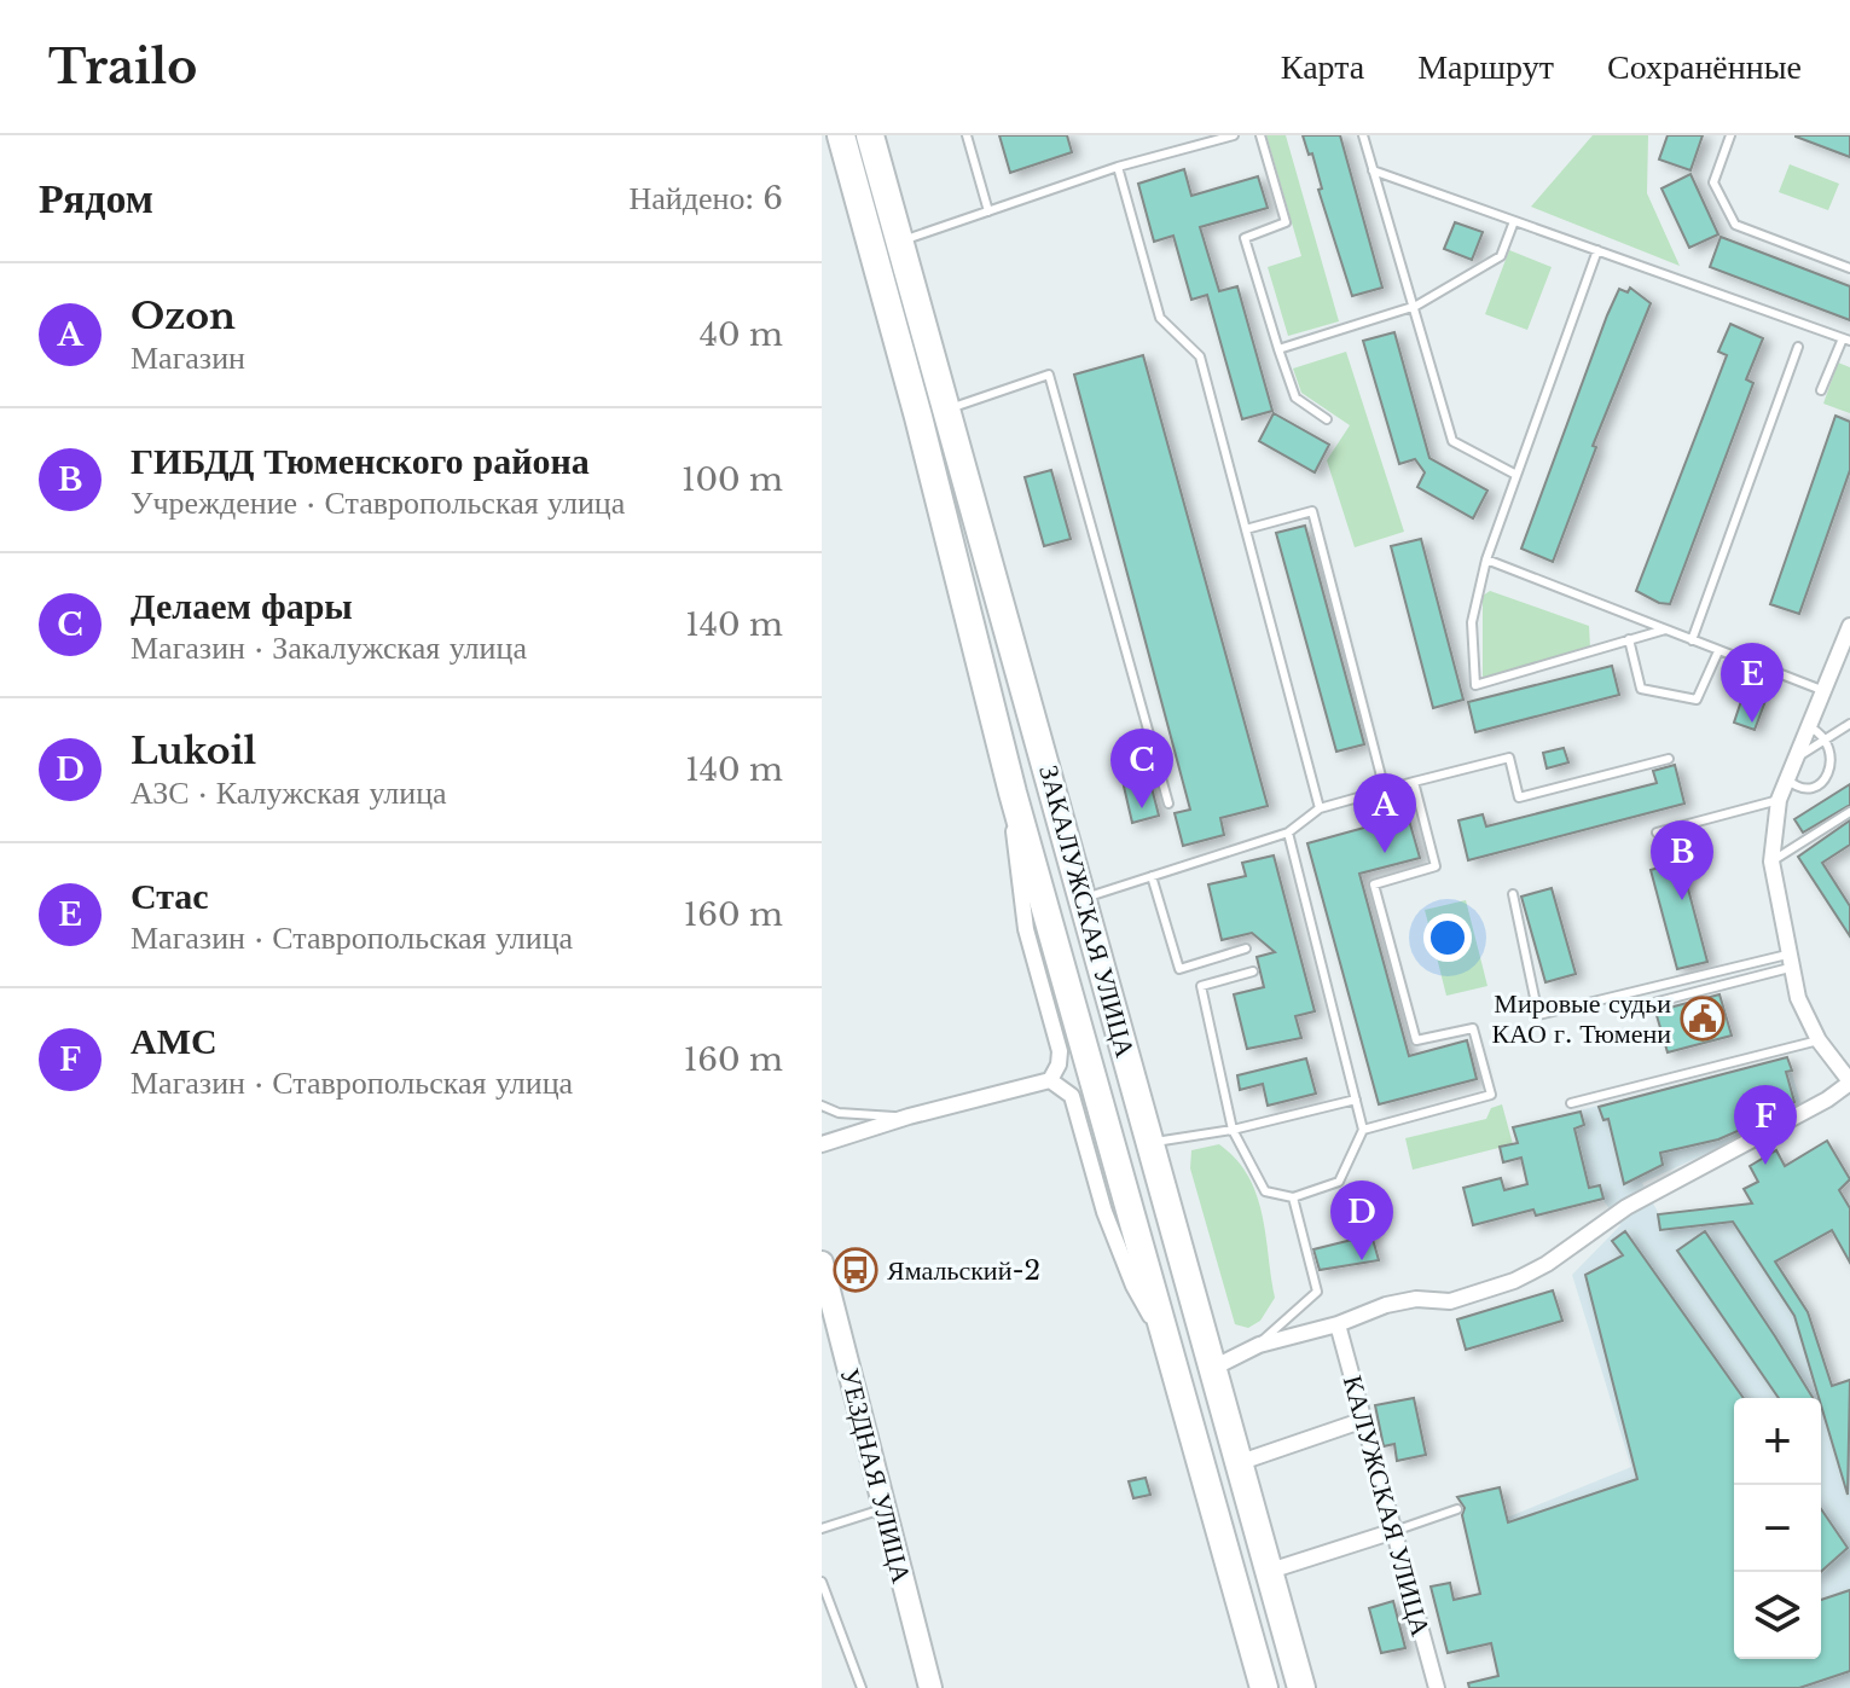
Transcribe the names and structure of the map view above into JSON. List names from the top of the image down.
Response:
{
  "streets": {
    "highway": ["ЗАКАЛУЖСКАЯ УЛИЦА"],
    "street": ["УЕЗДНАЯ УЛИЦА", "КАЛУЖСКАЯ УЛИЦА"]
  },
  "places": {
    "public building": ["Мировые судьи КАО г. Тюмени"],
    "bus stop": ["Ямальский-2"]
  },
  "page": {
    "header": "Trailo",
    "nav": ["Карта", "Маршрут", "Сохранённые"],
    "heading": ["Рядом", "Найдено: 6"],
    "list": [
      {
        "mark": "A",
        "name": "Ozon",
        "note": "Магазин",
        "value": "40 m"
      },
      {
        "mark": "B",
        "name": "ГИБДД Тюменского района",
        "note": "Учреждение · Ставропольская улица",
        "value": "100 m"
      },
      {
        "mark": "C",
        "name": "Делаем фары",
        "note": "Магазин · Закалужская улица",
        "value": "140 m"
      },
      {
        "mark": "D",
        "name": "Lukoil",
        "note": "АЗС · Калужская улица",
        "value": "140 m"
      },
      {
        "mark": "E",
        "name": "Стас",
        "note": "Магазин · Ставропольская улица",
        "value": "160 m"
      },
      {
        "mark": "F",
        "name": "АМС",
        "note": "Магазин · Ставропольская улица",
        "value": "160 m"
      }
    ],
    "pins": [
      "E",
      "C",
      "A",
      "B",
      "F",
      "D"
    ],
    "map_buttons": ["+", "−"]
  }
}
